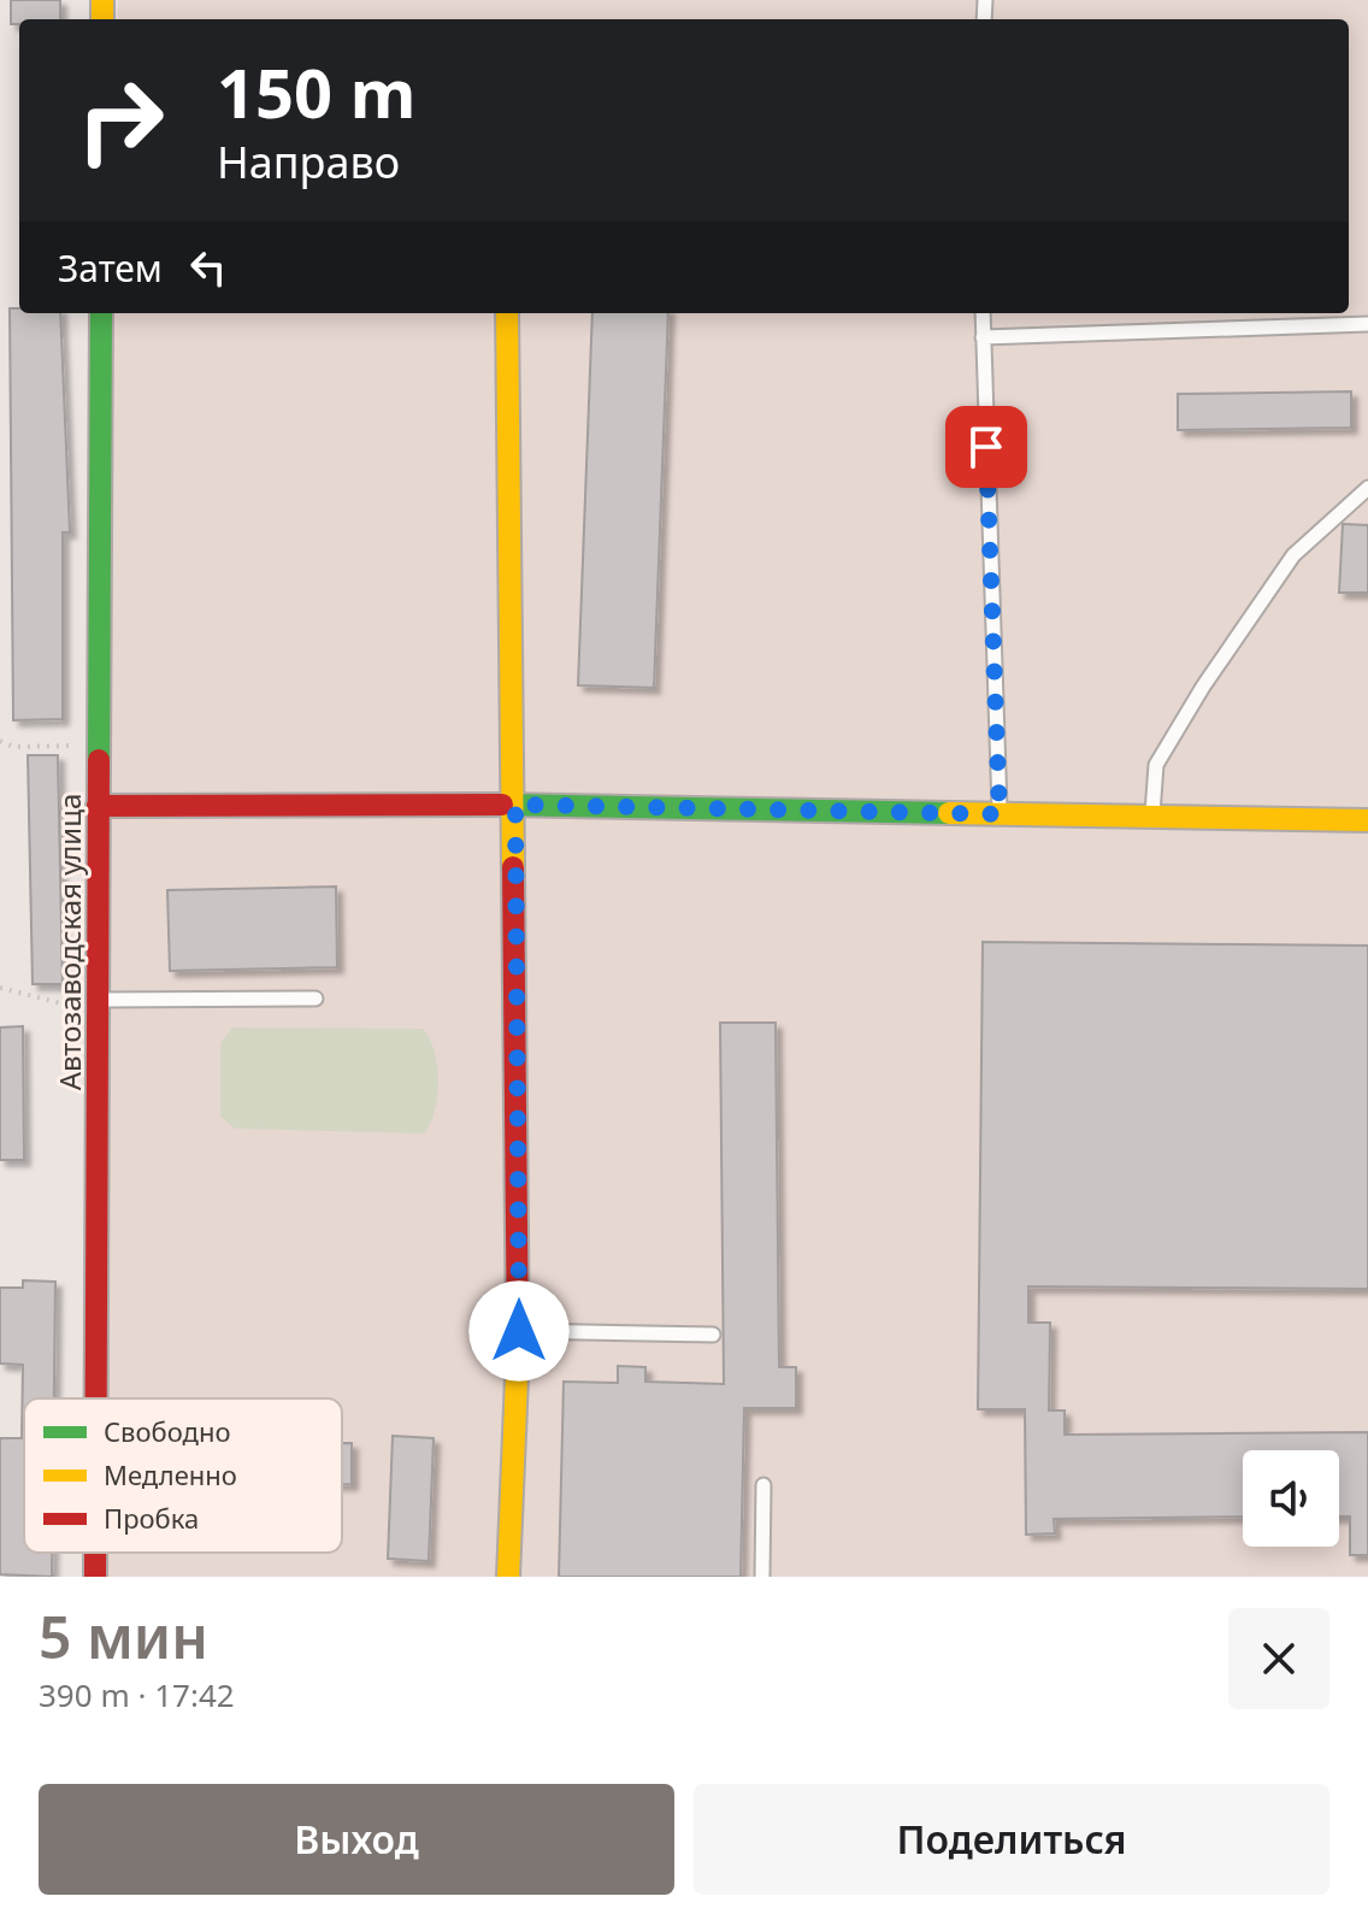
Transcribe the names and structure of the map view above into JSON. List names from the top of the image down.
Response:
{
  "streets": {
    "street": ["Автозаводская улица"]
  },
  "legend": ["Свободно", "Медленно", "Пробка"],
  "page": {
    "turn": ["150 m", "Направо"],
    "then": "Затем",
    "heading": ["5 мин", "390 m · 17:42"],
    "buttons": ["Выход", "Поделиться"]
  }
}
